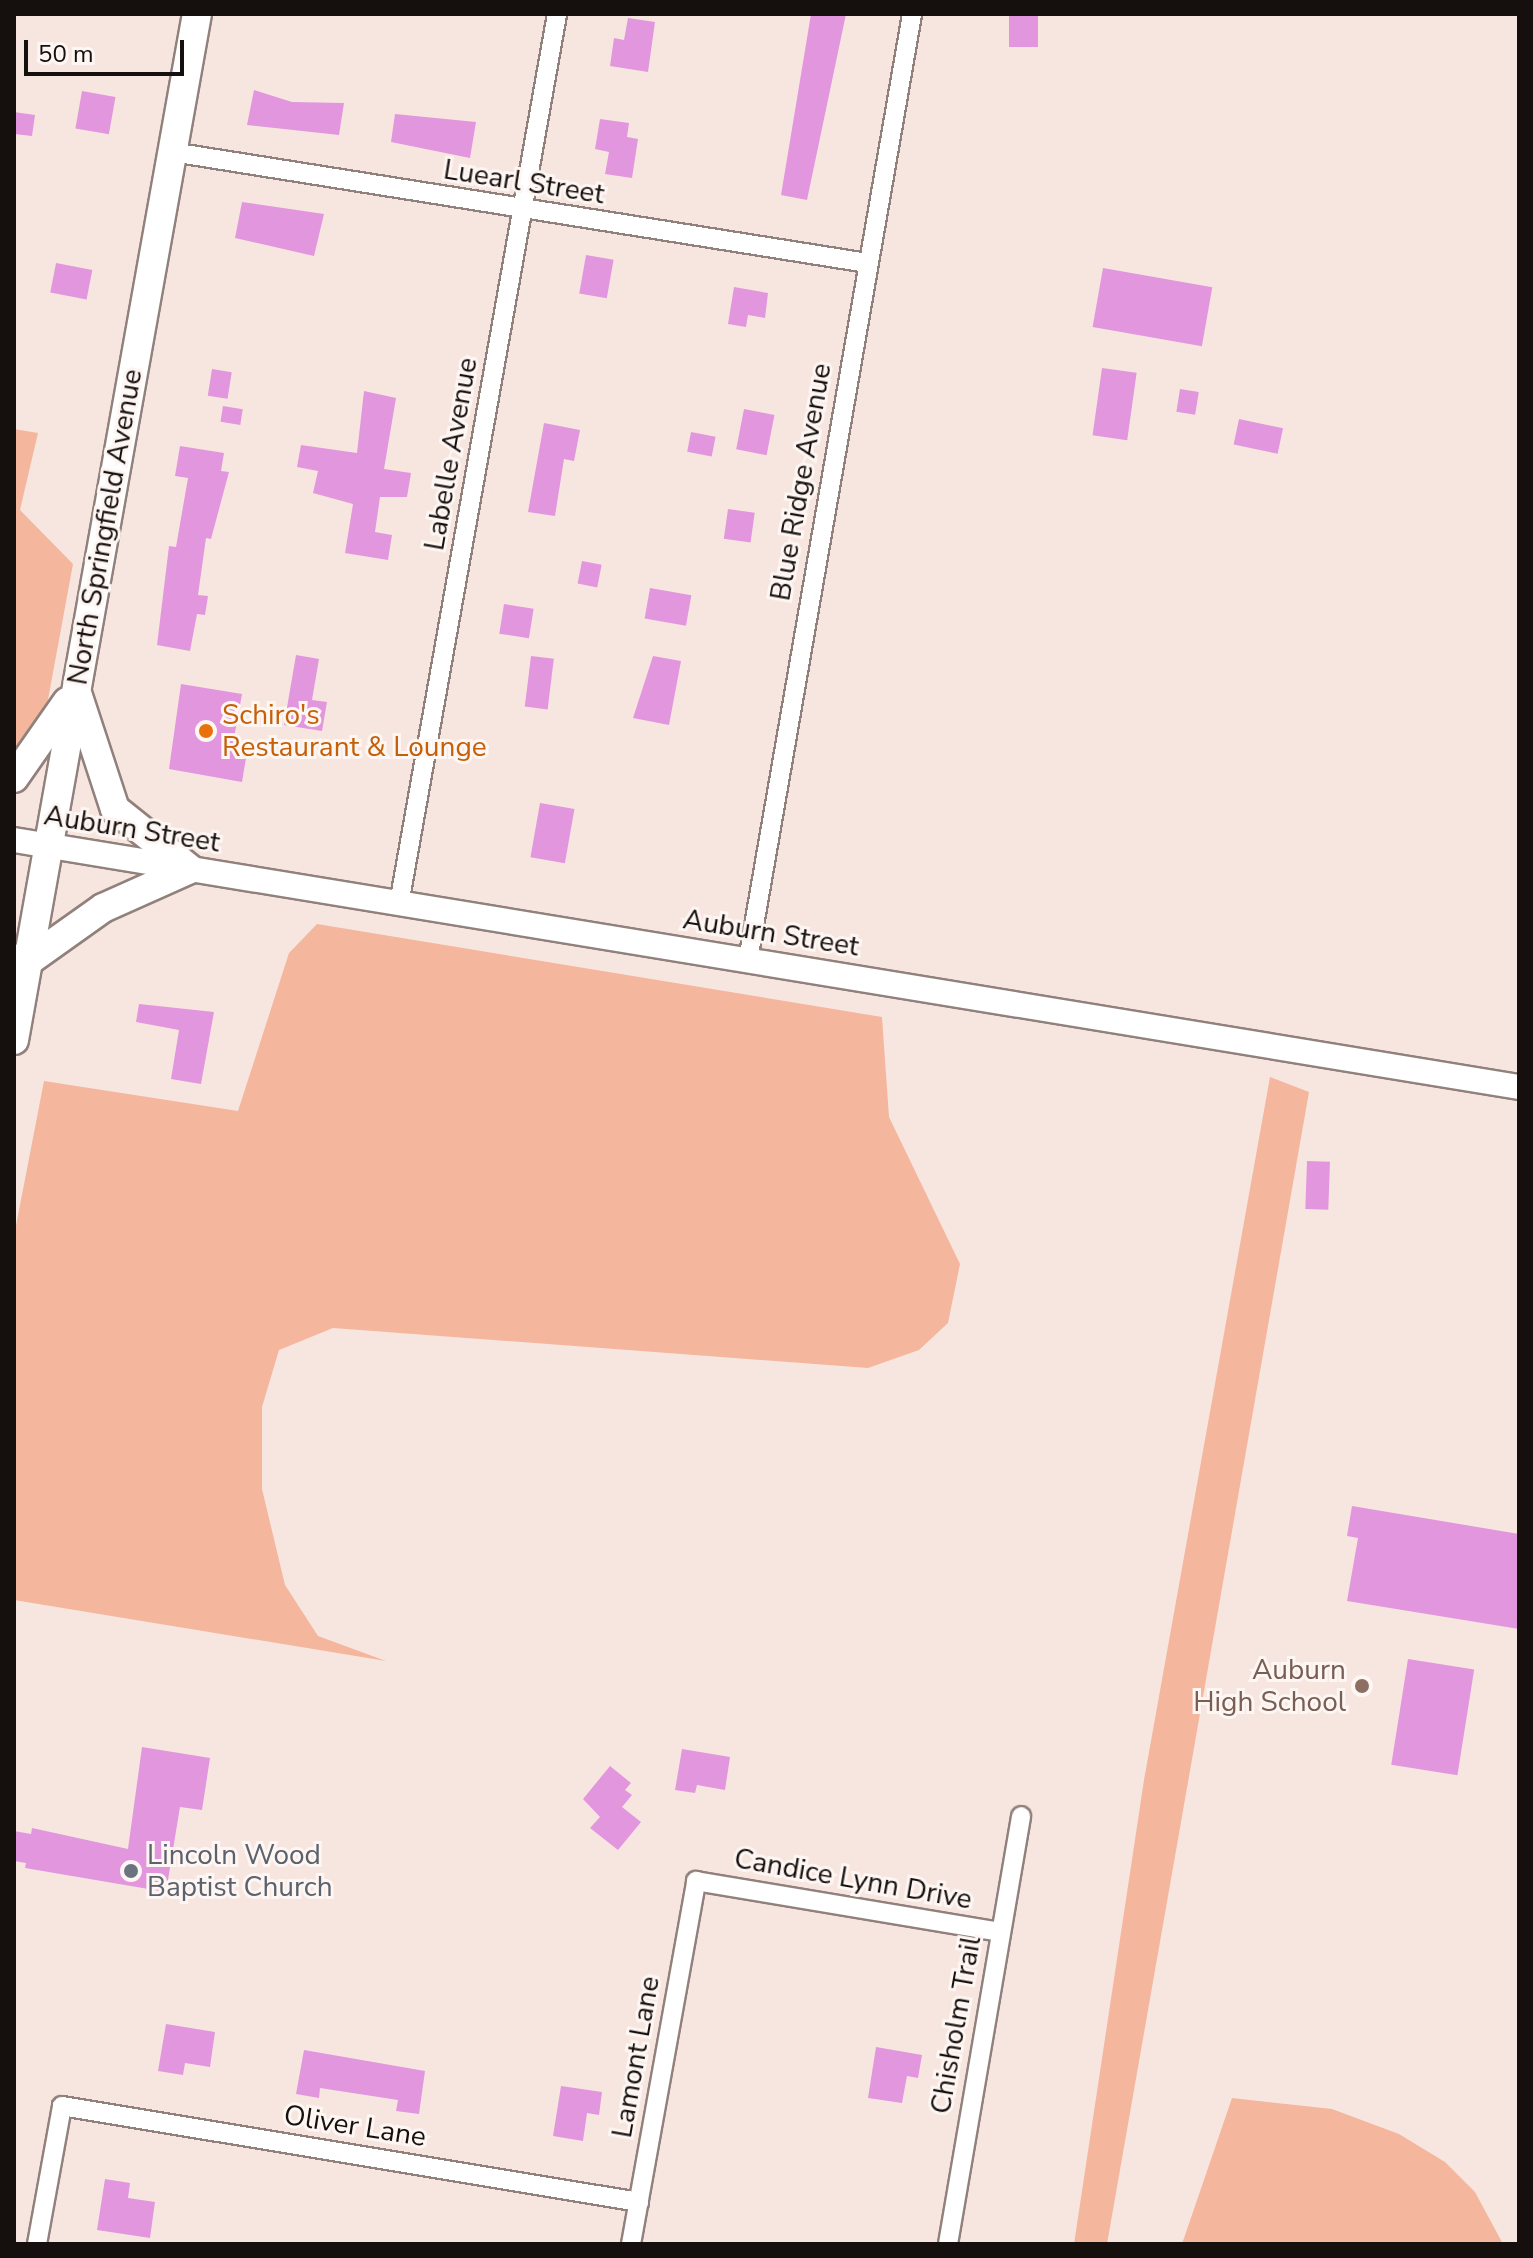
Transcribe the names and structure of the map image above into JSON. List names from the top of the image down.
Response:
{
  "streets": {
    "main road": ["North Springfield Avenue", "Auburn Street"],
    "street": [
      "Luearl Street",
      "Labelle Avenue",
      "Blue Ridge Avenue",
      "Candice Lynn Drive",
      "Chisholm Trail",
      "Lamont Lane",
      "Oliver Lane"
    ]
  },
  "crossings": [
    ["Luearl Street", "Labelle Avenue"],
    ["Luearl Street", "Blue Ridge Avenue"],
    ["Luearl Street", "North Springfield Avenue"],
    ["Labelle Avenue", "Auburn Street"],
    ["Blue Ridge Avenue", "Auburn Street"],
    ["North Springfield Avenue", "Auburn Street"],
    ["Candice Lynn Drive", "Chisholm Trail"],
    ["Candice Lynn Drive", "Lamont Lane"],
    ["Lamont Lane", "Oliver Lane"]
  ],
  "places": ["Schiro's Restaurant & Lounge", "Auburn High School", "Lincoln Wood Baptist Church"],
  "scale_bar": "50 m"
}
